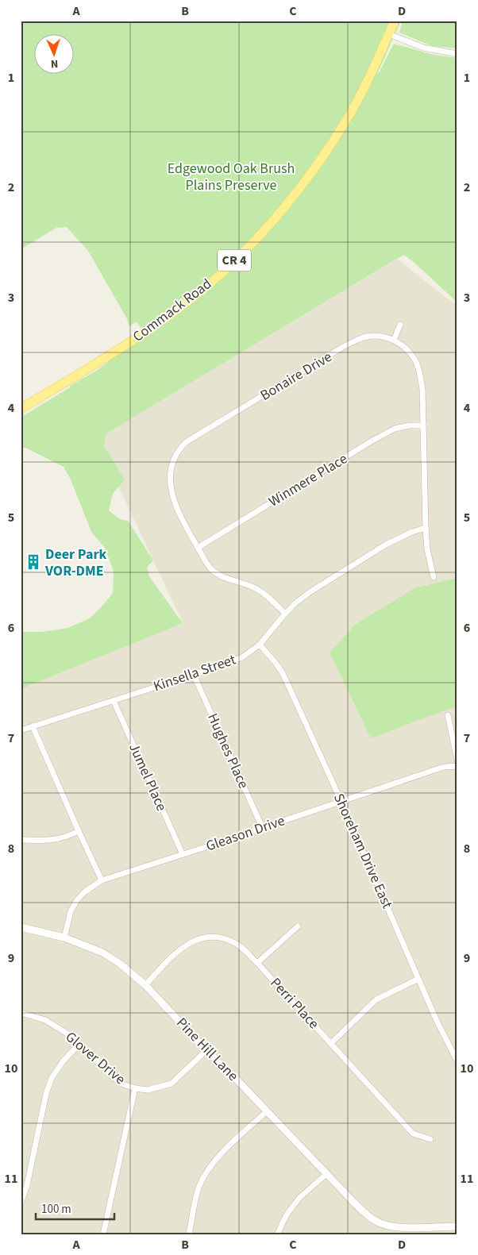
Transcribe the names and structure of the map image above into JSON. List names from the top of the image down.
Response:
{
  "streets": {
    "main road": ["CR 4", "Commack Road"],
    "street": [
      "Bonaire Drive",
      "Winmere Place",
      "Kinsella Street",
      "Hughes Place",
      "Jumel Place",
      "Gleason Drive",
      "Shoreham Drive East",
      "Perri Place",
      "Pine Hill Lane",
      "Glover Drive"
    ]
  },
  "crossings": [
    ["Bonaire Drive", "Winmere Place"],
    ["Bonaire Drive", "Kinsella Street"],
    ["Kinsella Street", "Hughes Place"],
    ["Kinsella Street", "Jumel Place"],
    ["Kinsella Street", "Shoreham Drive East"],
    ["Hughes Place", "Gleason Drive"],
    ["Jumel Place", "Gleason Drive"],
    ["Gleason Drive", "Shoreham Drive East"],
    ["Gleason Drive", "Pine Hill Lane"],
    ["Perri Place", "Pine Hill Lane"],
    ["Pine Hill Lane", "Glover Drive"]
  ],
  "parks": ["Edgewood Oak Brush Plains Preserve"],
  "places": {
    "building": ["Deer Park VOR-DME"]
  },
  "scale_bar": "100 m",
  "north": "bottom",
  "grid": {
    "columns": [
      "A",
      "B",
      "C",
      "D"
    ],
    "rows": [
      "1",
      "2",
      "3",
      "4",
      "5",
      "6",
      "7",
      "8",
      "9",
      "10",
      "11"
    ]
  }
}
